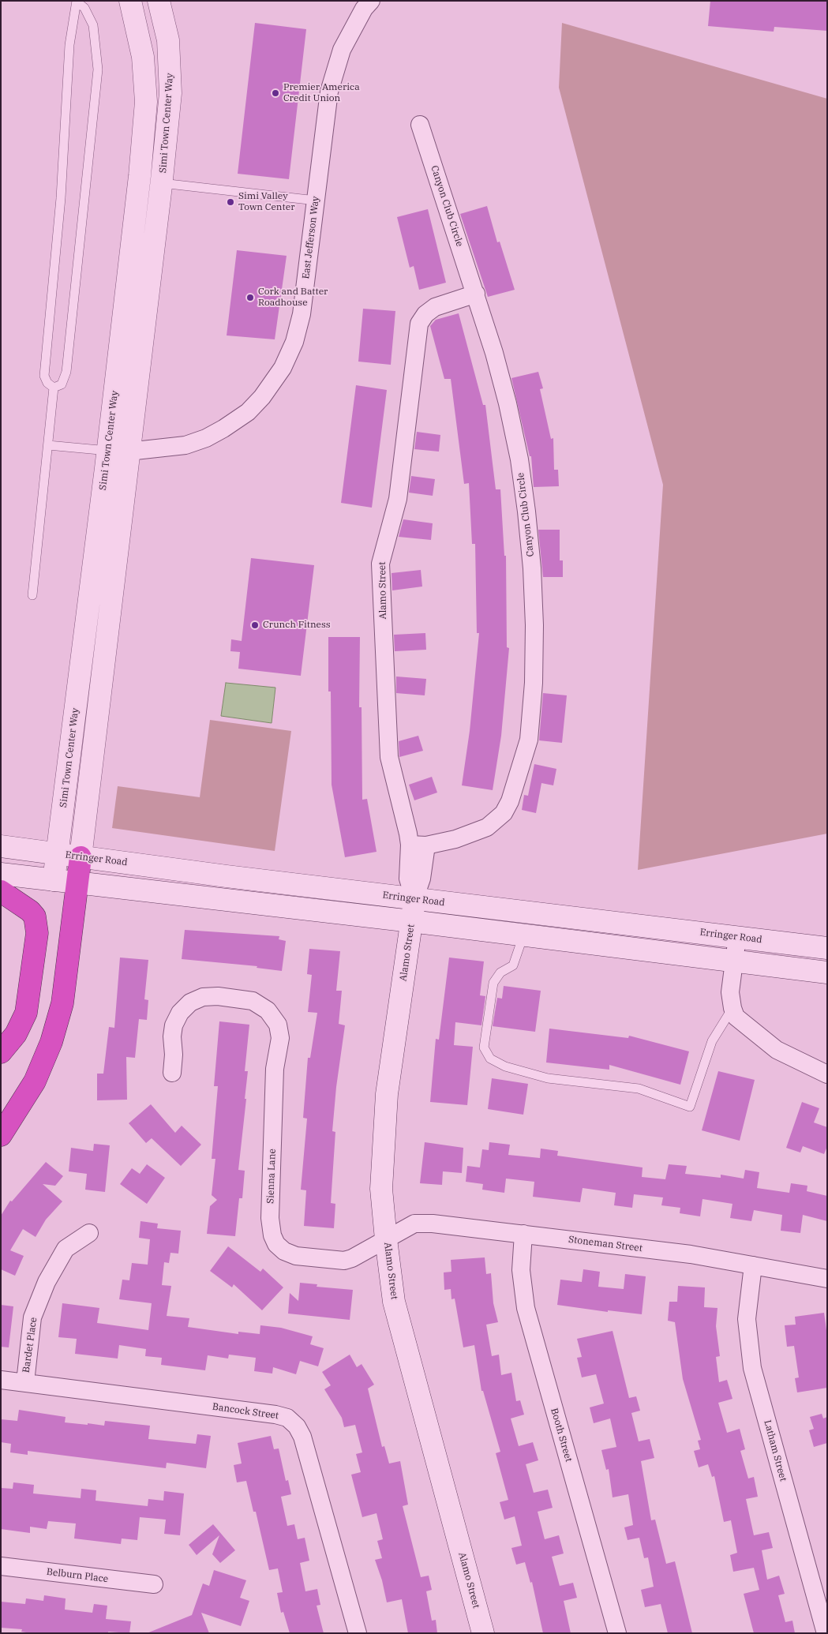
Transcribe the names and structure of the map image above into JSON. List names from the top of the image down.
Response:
{
  "streets": {
    "main road": ["Simi Town Center Way", "Alamo Street", "Erringer Road"],
    "street": [
      "Canyon Club Circle",
      "East Jefferson Way",
      "Sienna Lane",
      "Stoneman Street",
      "Bardet Place",
      "Bancock Street",
      "Booth Street",
      "Latham Street",
      "Belburn Place"
    ]
  },
  "crossings": [
    ["Simi Town Center Way", "East Jefferson Way"],
    ["Simi Town Center Way", "Erringer Road"],
    ["Canyon Club Circle", "Alamo Street"],
    ["Alamo Street", "Erringer Road"],
    ["Alamo Street", "Sienna Lane"],
    ["Alamo Street", "Stoneman Street"],
    ["Sienna Lane", "Stoneman Street"],
    ["Stoneman Street", "Booth Street"],
    ["Stoneman Street", "Latham Street"],
    ["Bardet Place", "Bancock Street"]
  ],
  "places": [
    "Premier America Credit Union",
    "Simi Valley Town Center",
    "Cork and Batter Roadhouse",
    "Crunch Fitness"
  ]
}
